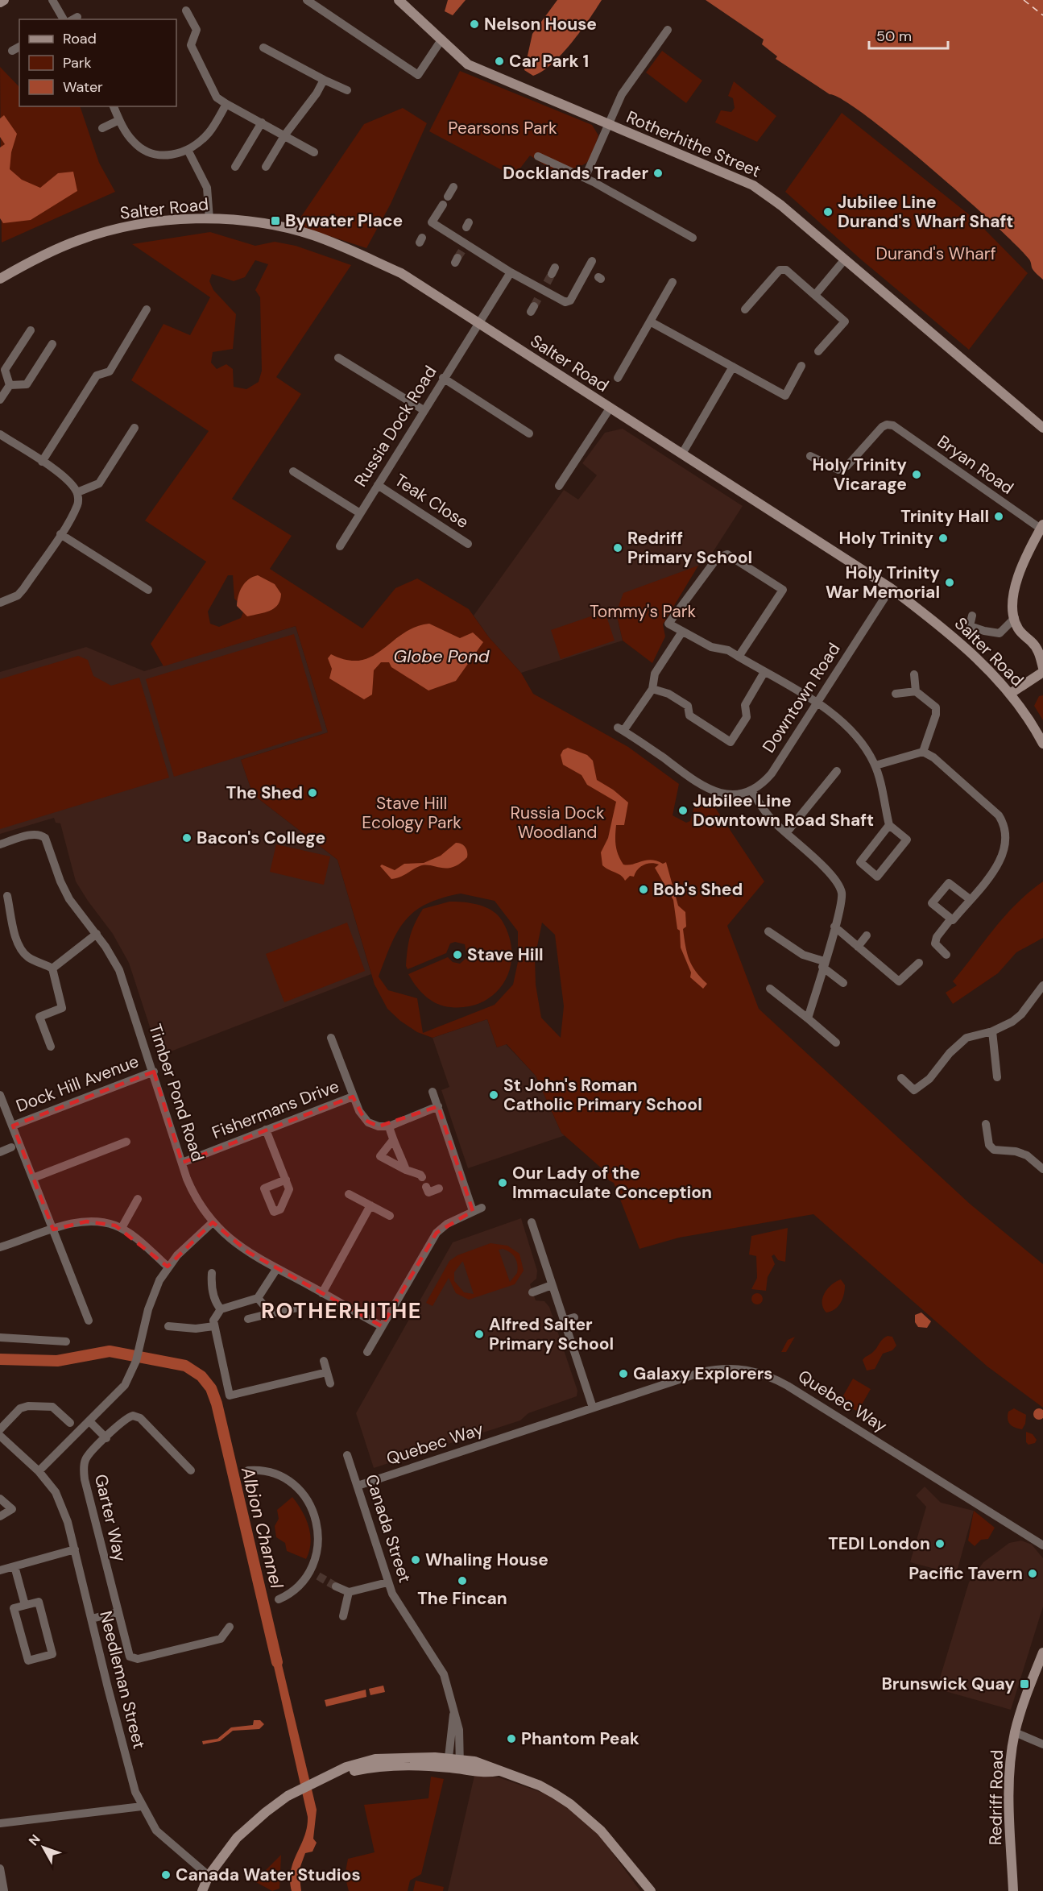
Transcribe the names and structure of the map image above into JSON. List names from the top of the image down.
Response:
{
  "streets": {
    "street": [
      "Rotherhithe Street",
      "Salter Road",
      "Russia Dock Road",
      "Bryan Road",
      "Teak Close",
      "Downtown Road",
      "Dock Hill Avenue",
      "Timber Pond Road",
      "Fishermans Drive",
      "Quebec Way",
      "Garter Way",
      "Canada Street",
      "Needleman Street",
      "Redriff Road"
    ]
  },
  "crossings": [
    ["Salter Road", "Russia Dock Road"],
    ["Salter Road", "Downtown Road"],
    ["Russia Dock Road", "Teak Close"],
    ["Dock Hill Avenue", "Timber Pond Road"],
    ["Timber Pond Road", "Fishermans Drive"],
    ["Quebec Way", "Canada Street"]
  ],
  "districts": ["ROTHERHITHE"],
  "water": ["Globe Pond", "Albion Channel"],
  "parks": [
    "Pearsons Park",
    "Durand's Wharf",
    "Tommy's Park",
    "Stave Hill Ecology Park",
    "Russia Dock Woodland"
  ],
  "places": {
    "other": [
      "Nelson House",
      "Car Park 1",
      "Docklands Trader",
      "Jubilee Line Durand's Wharf Shaft",
      "Holy Trinity Vicarage",
      "Trinity Hall",
      "Holy Trinity",
      "Redriff Primary School",
      "Holy Trinity War Memorial",
      "The Shed",
      "Jubilee Line Downtown Road Shaft",
      "Bacon's College",
      "Bob's Shed",
      "Stave Hill",
      "St John's Roman Catholic Primary School",
      "Our Lady of the Immaculate Conception",
      "Alfred Salter Primary School",
      "Galaxy Explorers",
      "TEDI London",
      "Whaling House",
      "Pacific Tavern",
      "The Fincan",
      "Phantom Peak",
      "Canada Water Studios"
    ],
    "transit": ["Bywater Place", "Brunswick Quay"]
  },
  "legend": ["Road", "Park", "Water"],
  "scale_bar": "50 m",
  "north": "top left"
}
